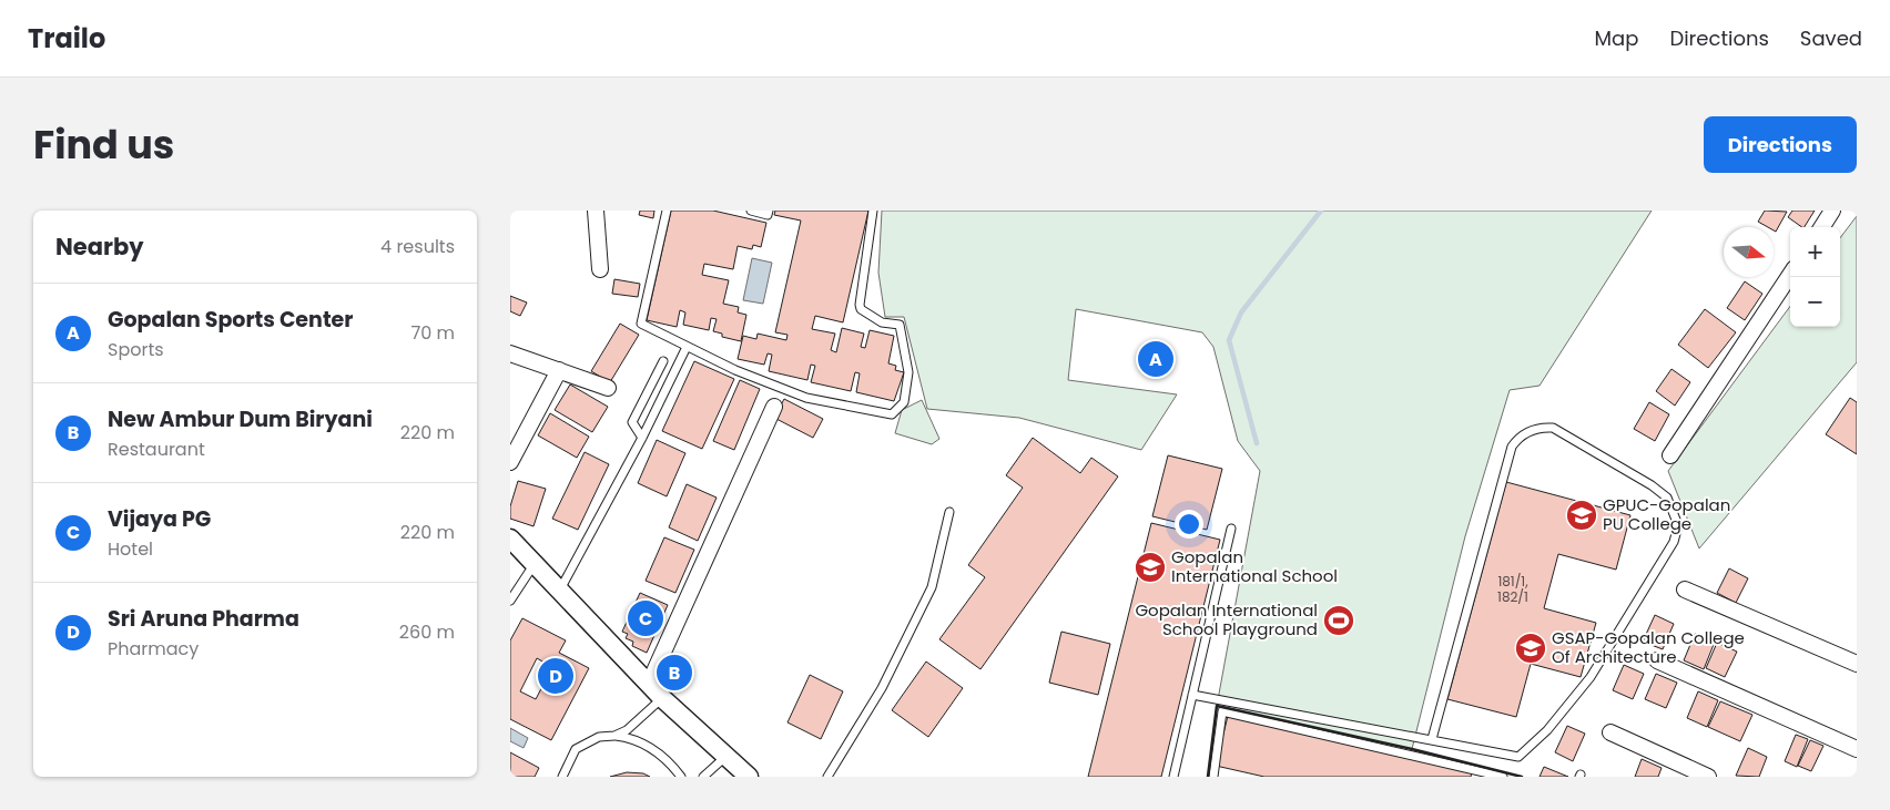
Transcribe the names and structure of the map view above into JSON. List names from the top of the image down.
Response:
{
  "places": {
    "school or university": ["GPUC-Gopalan PU College", "Gopalan International School", "GSAP-Gopalan College Of Architecture"],
    "sports": ["Gopalan International School Playground"]
  },
  "house_numbers": ["181/1, 182/1"],
  "north": "right",
  "page": {
    "header": "Trailo",
    "nav": ["Map", "Directions", "Saved"],
    "title": "Find us",
    "buttons": "Directions",
    "heading": ["Nearby", "4 results"],
    "map_buttons": ["+", "−"],
    "list": [
      {
        "mark": "A",
        "name": "Gopalan Sports Center",
        "note": "Sports",
        "value": "70 m"
      },
      {
        "mark": "B",
        "name": "New Ambur Dum Biryani",
        "note": "Restaurant",
        "value": "220 m"
      },
      {
        "mark": "C",
        "name": "Vijaya PG",
        "note": "Hotel",
        "value": "220 m"
      },
      {
        "mark": "D",
        "name": "Sri Aruna Pharma",
        "note": "Pharmacy",
        "value": "260 m"
      }
    ],
    "pins": [
      "A",
      "C",
      "B",
      "D"
    ]
  }
}
